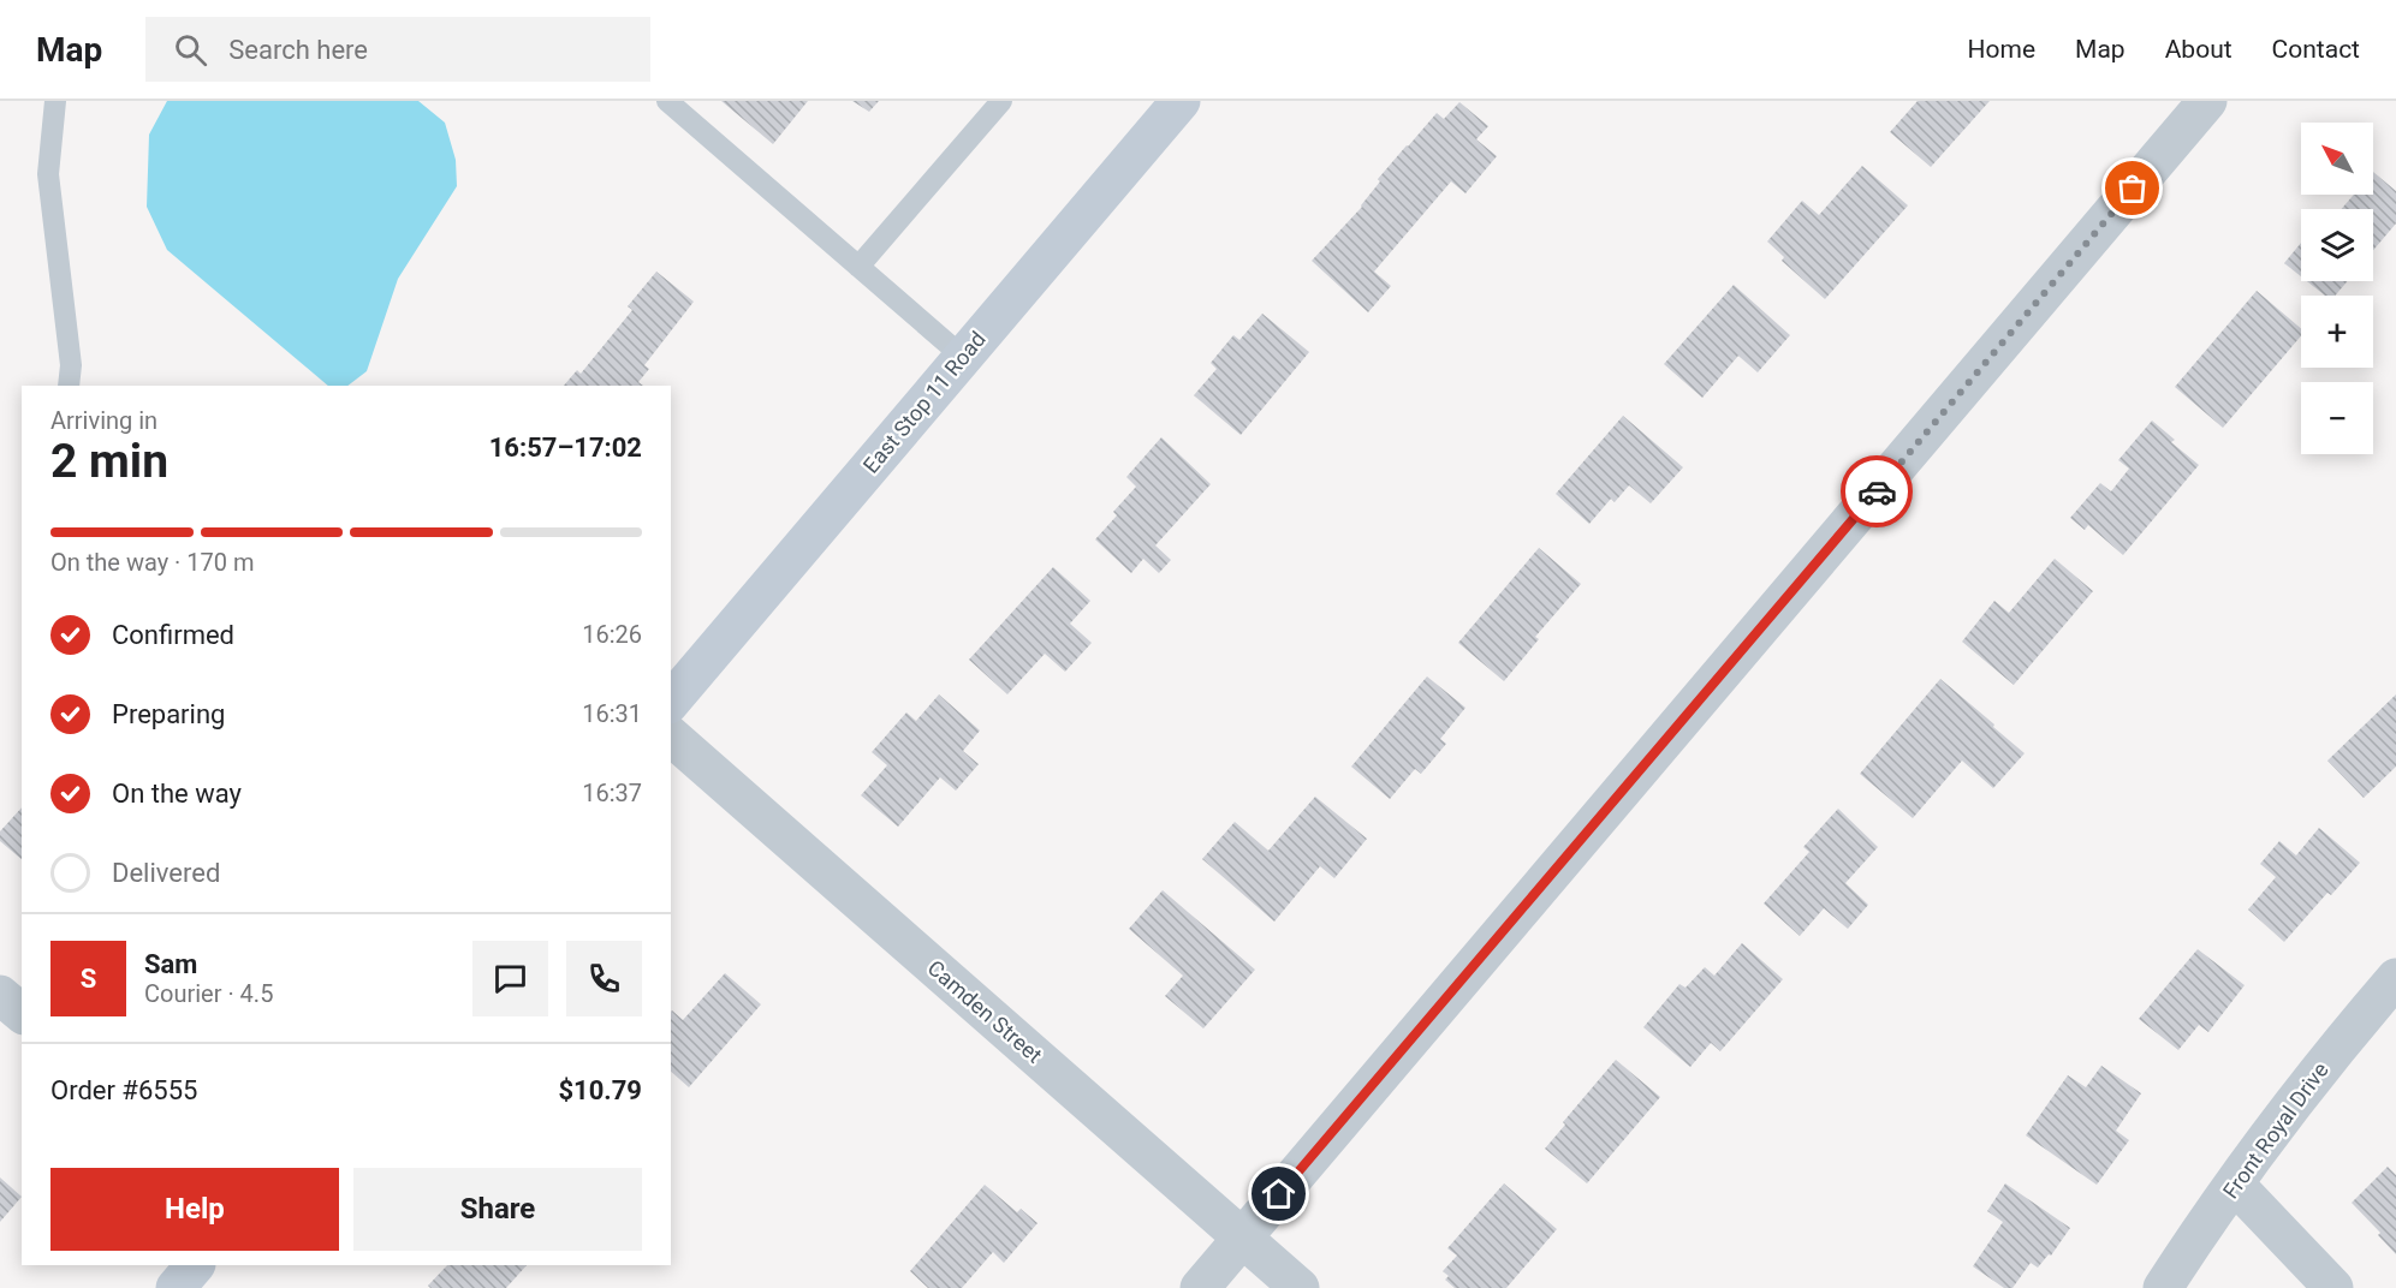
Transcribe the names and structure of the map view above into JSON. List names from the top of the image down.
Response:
{
  "streets": {
    "main road": ["East Stop 11 Road"],
    "street": ["Camden Street", "Front Royal Drive"]
  },
  "north": "top left",
  "page": {
    "header": "Map",
    "search": "Search here",
    "nav": [
      "Home",
      "Map",
      "About",
      "Contact"
    ],
    "map_buttons": ["+", "−"],
    "heading": ["2 min", "Arriving in", "16:57–17:02"],
    "panel": [
      "Sam",
      "Courier · 4.5",
      "Order #6555",
      "$10.79"
    ],
    "bar": "On the way · 170 m",
    "list": [
      ["Confirmed", "16:26"],
      ["Preparing", "16:31"],
      ["On the way", "16:37"],
      "Delivered"
    ],
    "round": "S",
    "buttons": ["Help", "Share"]
  }
}
